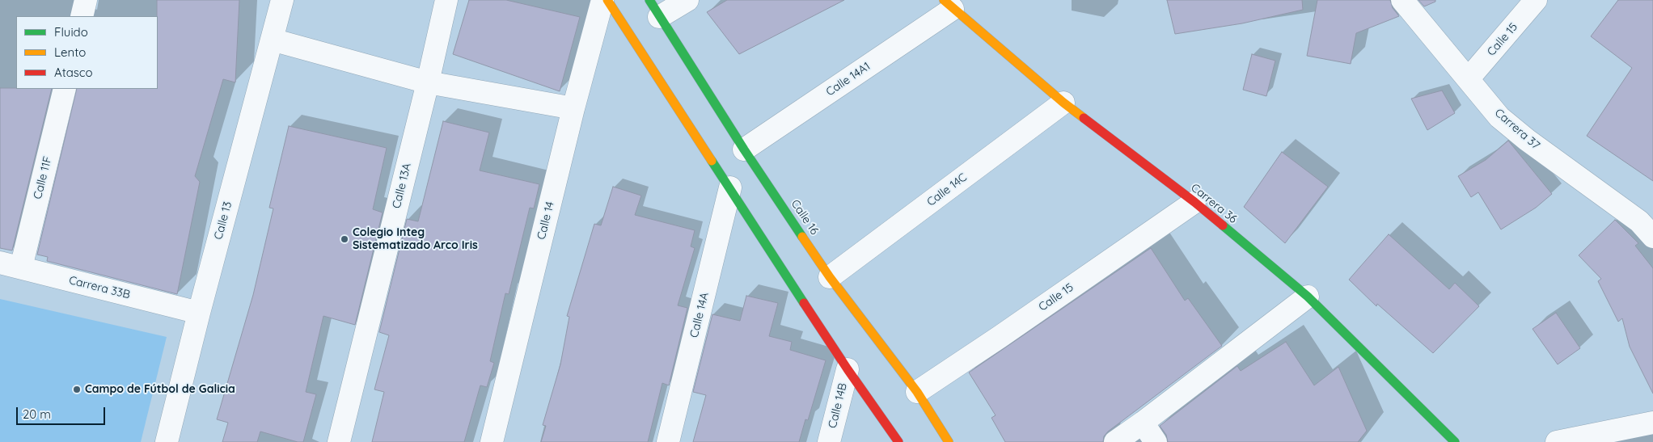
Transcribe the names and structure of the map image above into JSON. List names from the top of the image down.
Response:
{
  "streets": {
    "street": [
      "Calle 15",
      "Calle 14A1",
      "Carrera 37",
      "Calle 11F",
      "Calle 13A",
      "Calle 14C",
      "Carrera 36",
      "Calle 16",
      "Calle 13",
      "Calle 14",
      "Carrera 33B",
      "Calle 14A",
      "Calle 14B"
    ]
  },
  "crossings": [
    ["Calle 15", "Carrera 37"],
    ["Calle 15", "Carrera 36"],
    ["Calle 15", "Calle 16"],
    ["Calle 14A1", "Carrera 36"],
    ["Calle 14A1", "Calle 16"],
    ["Calle 11F", "Carrera 33B"],
    ["Calle 14C", "Carrera 36"],
    ["Calle 14C", "Calle 16"],
    ["Calle 13", "Carrera 33B"]
  ],
  "places": ["Colegio Integ Sistematizado Arco Iris", "Campo de Fútbol de Galicia"],
  "legend": ["Fluido", "Lento", "Atasco"],
  "scale_bar": "20 m"
}
